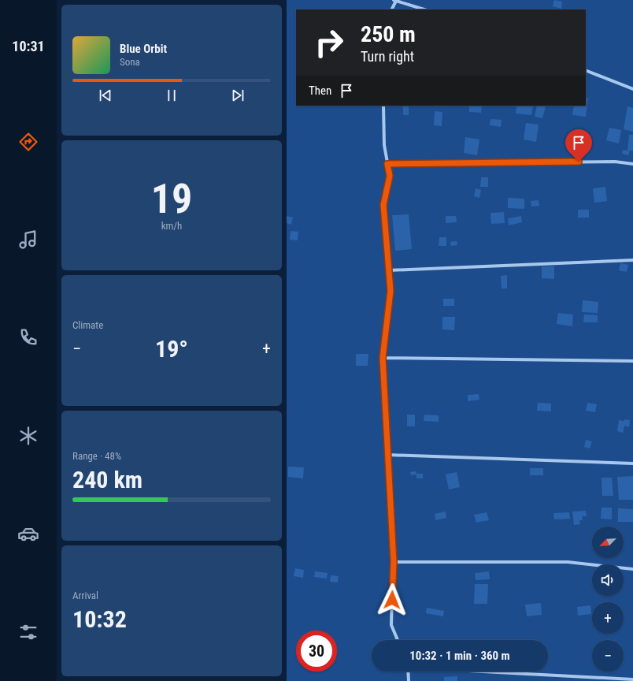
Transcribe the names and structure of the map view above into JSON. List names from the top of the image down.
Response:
{
  "north": "bottom left",
  "page": {
    "tabs": "10:31",
    "turn": ["250 m", "Turn right"],
    "song": ["Blue Orbit", "Sona"],
    "then": "Then",
    "tile": [
      ["19", "km/h"],
      "Climate",
      ["Range · 48%", "240 km"],
      ["Arrival", "10:32"]
    ],
    "heat": ["−", "19°", "+"],
    "map_buttons": ["+", "−"],
    "limit": "30",
    "trip": "10:32 · 1 min · 360 m"
  }
}
